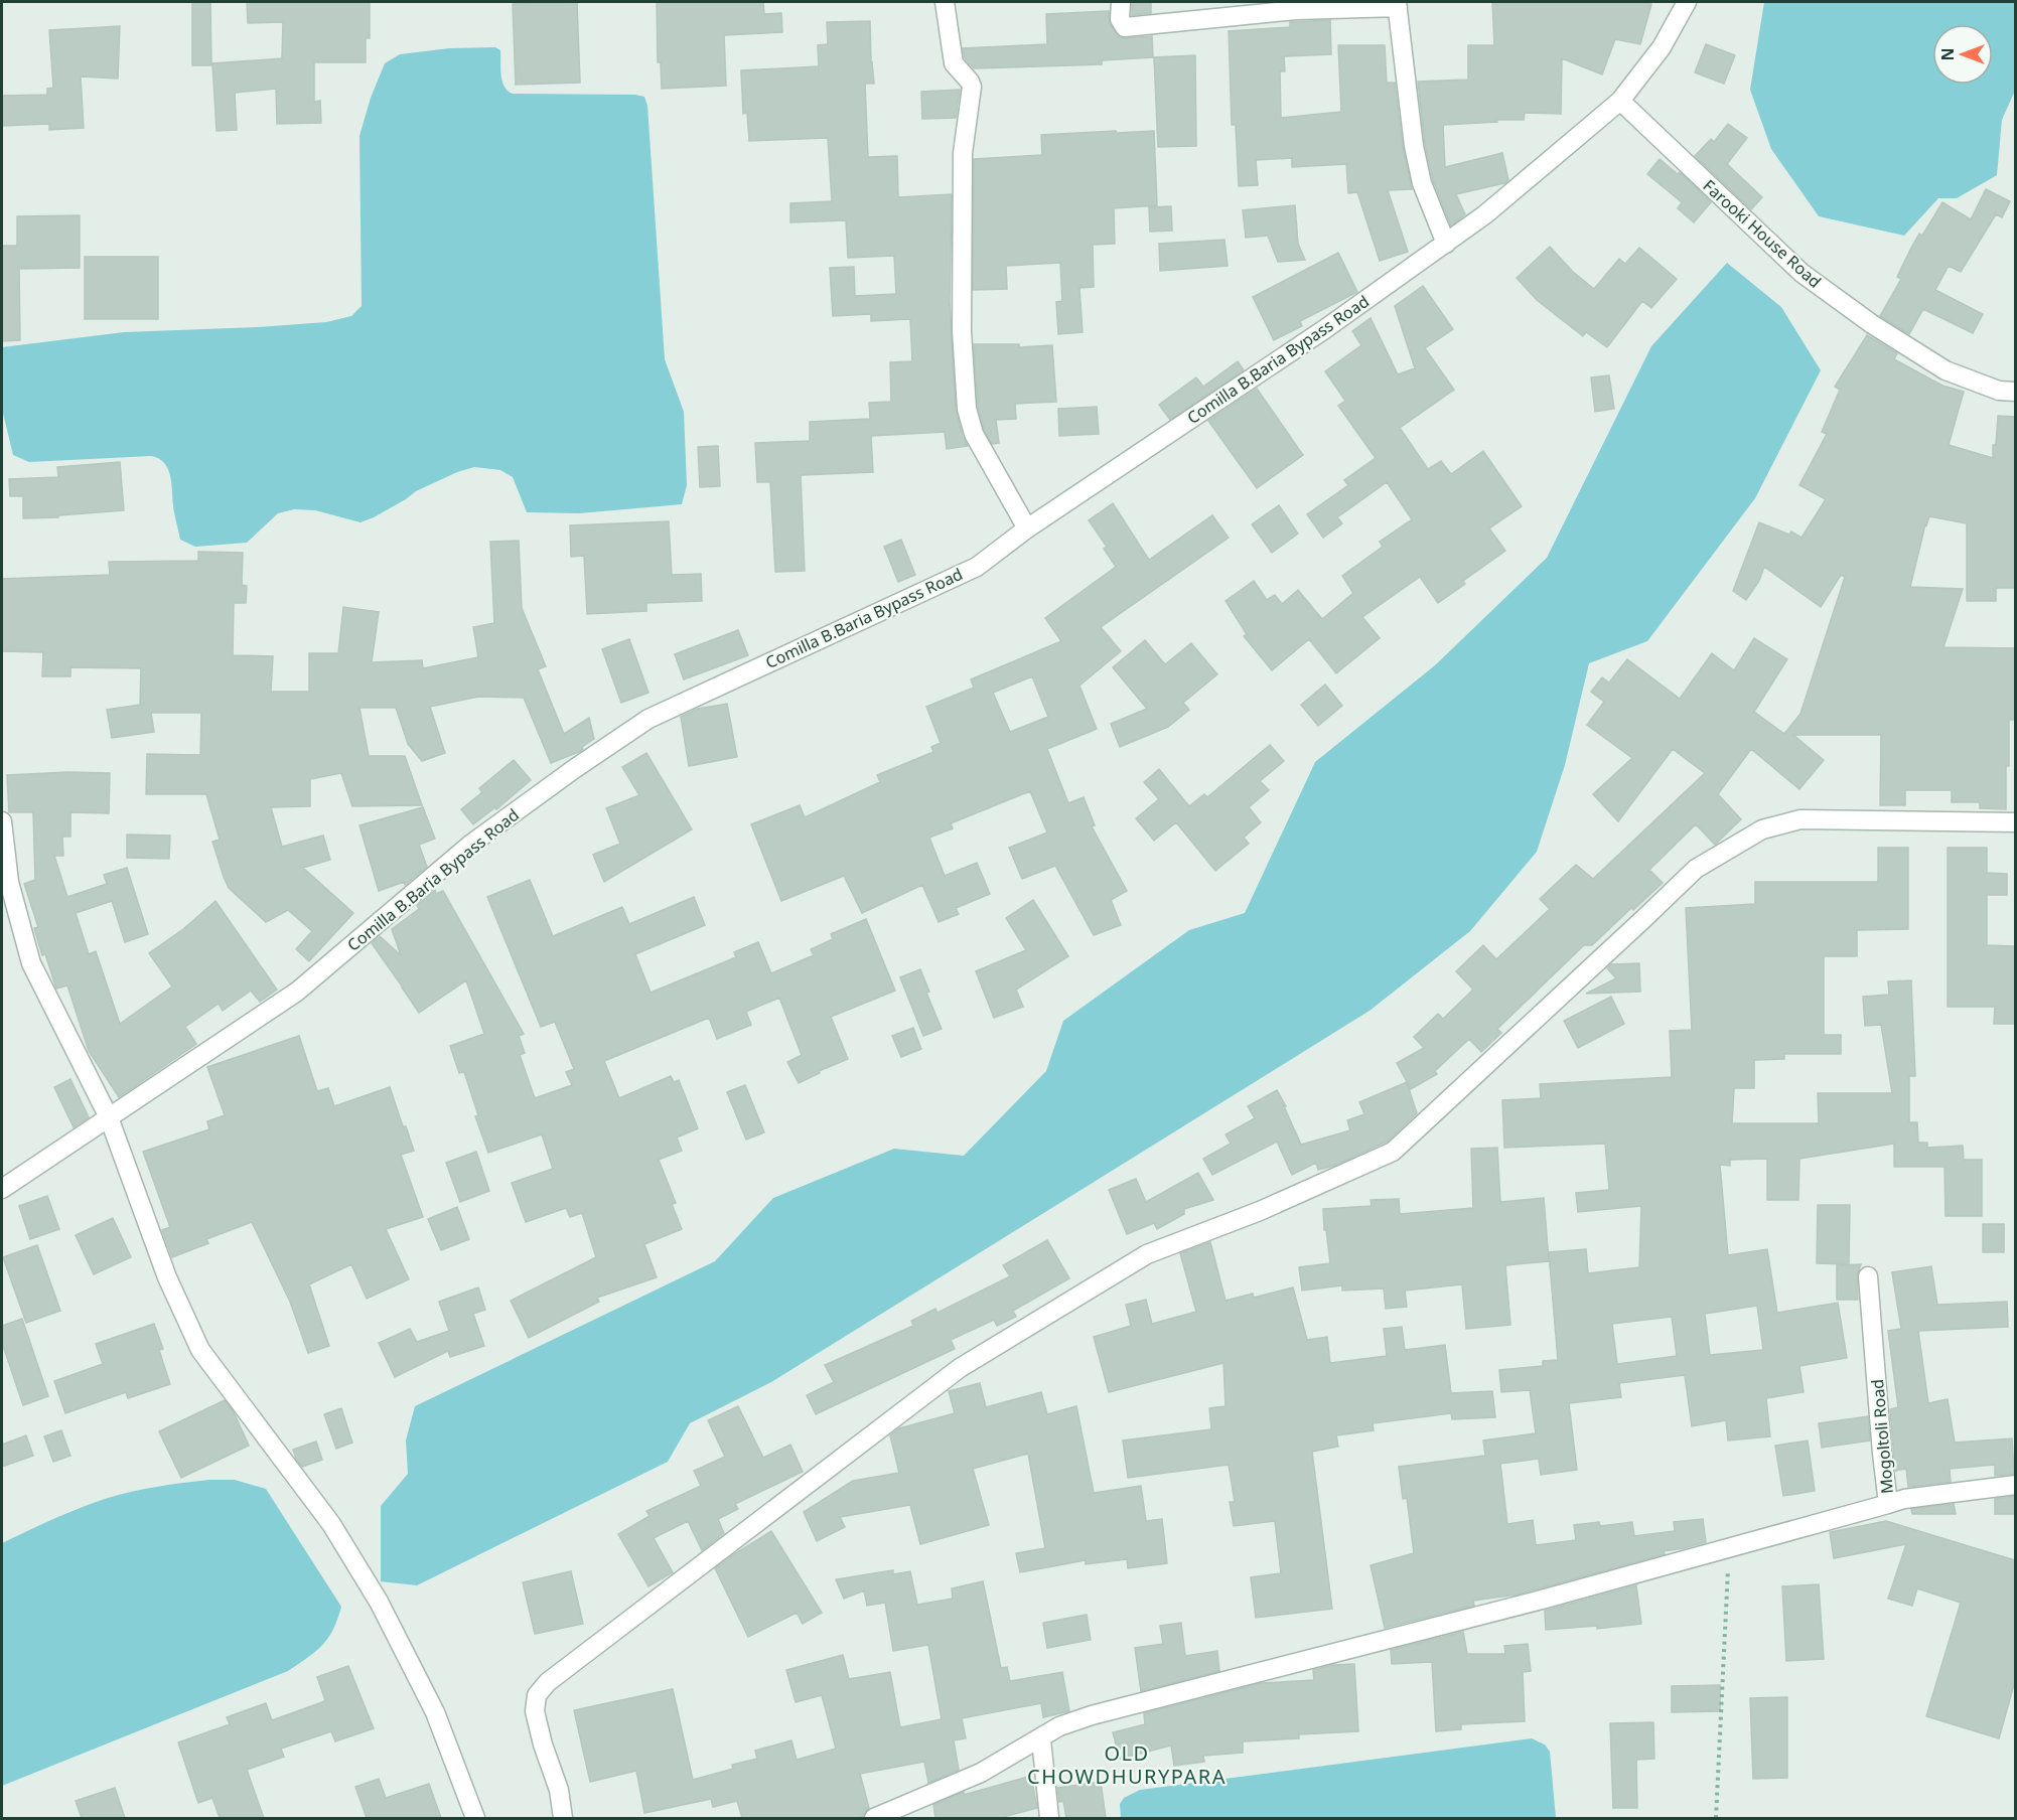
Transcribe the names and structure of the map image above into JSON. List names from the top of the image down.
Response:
{
  "streets": {
    "street": ["Farooki House Road", "Comilla B.Baria Bypass Road", "Mogoltoli Road"]
  },
  "crossings": [
    ["Farooki House Road", "Comilla B.Baria Bypass Road"]
  ],
  "districts": ["OLD CHOWDHURYPARA"],
  "north": "left"
}
